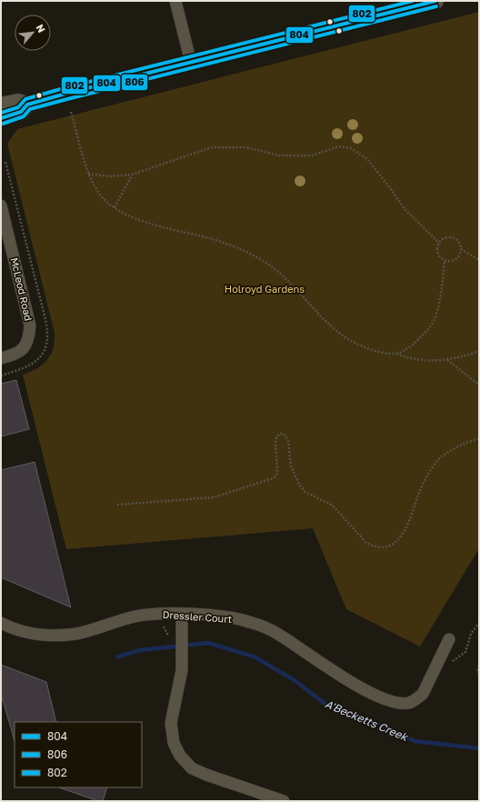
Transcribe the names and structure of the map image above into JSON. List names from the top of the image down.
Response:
{
  "streets": {
    "street": ["McLeod Road", "Dressler Court"]
  },
  "water": ["A'Becketts Creek"],
  "parks": ["Holroyd Gardens"],
  "lines": ["transit line 804", "transit line 802", "transit line 806"],
  "legend": ["804", "806", "802"],
  "north": "top right"
}
